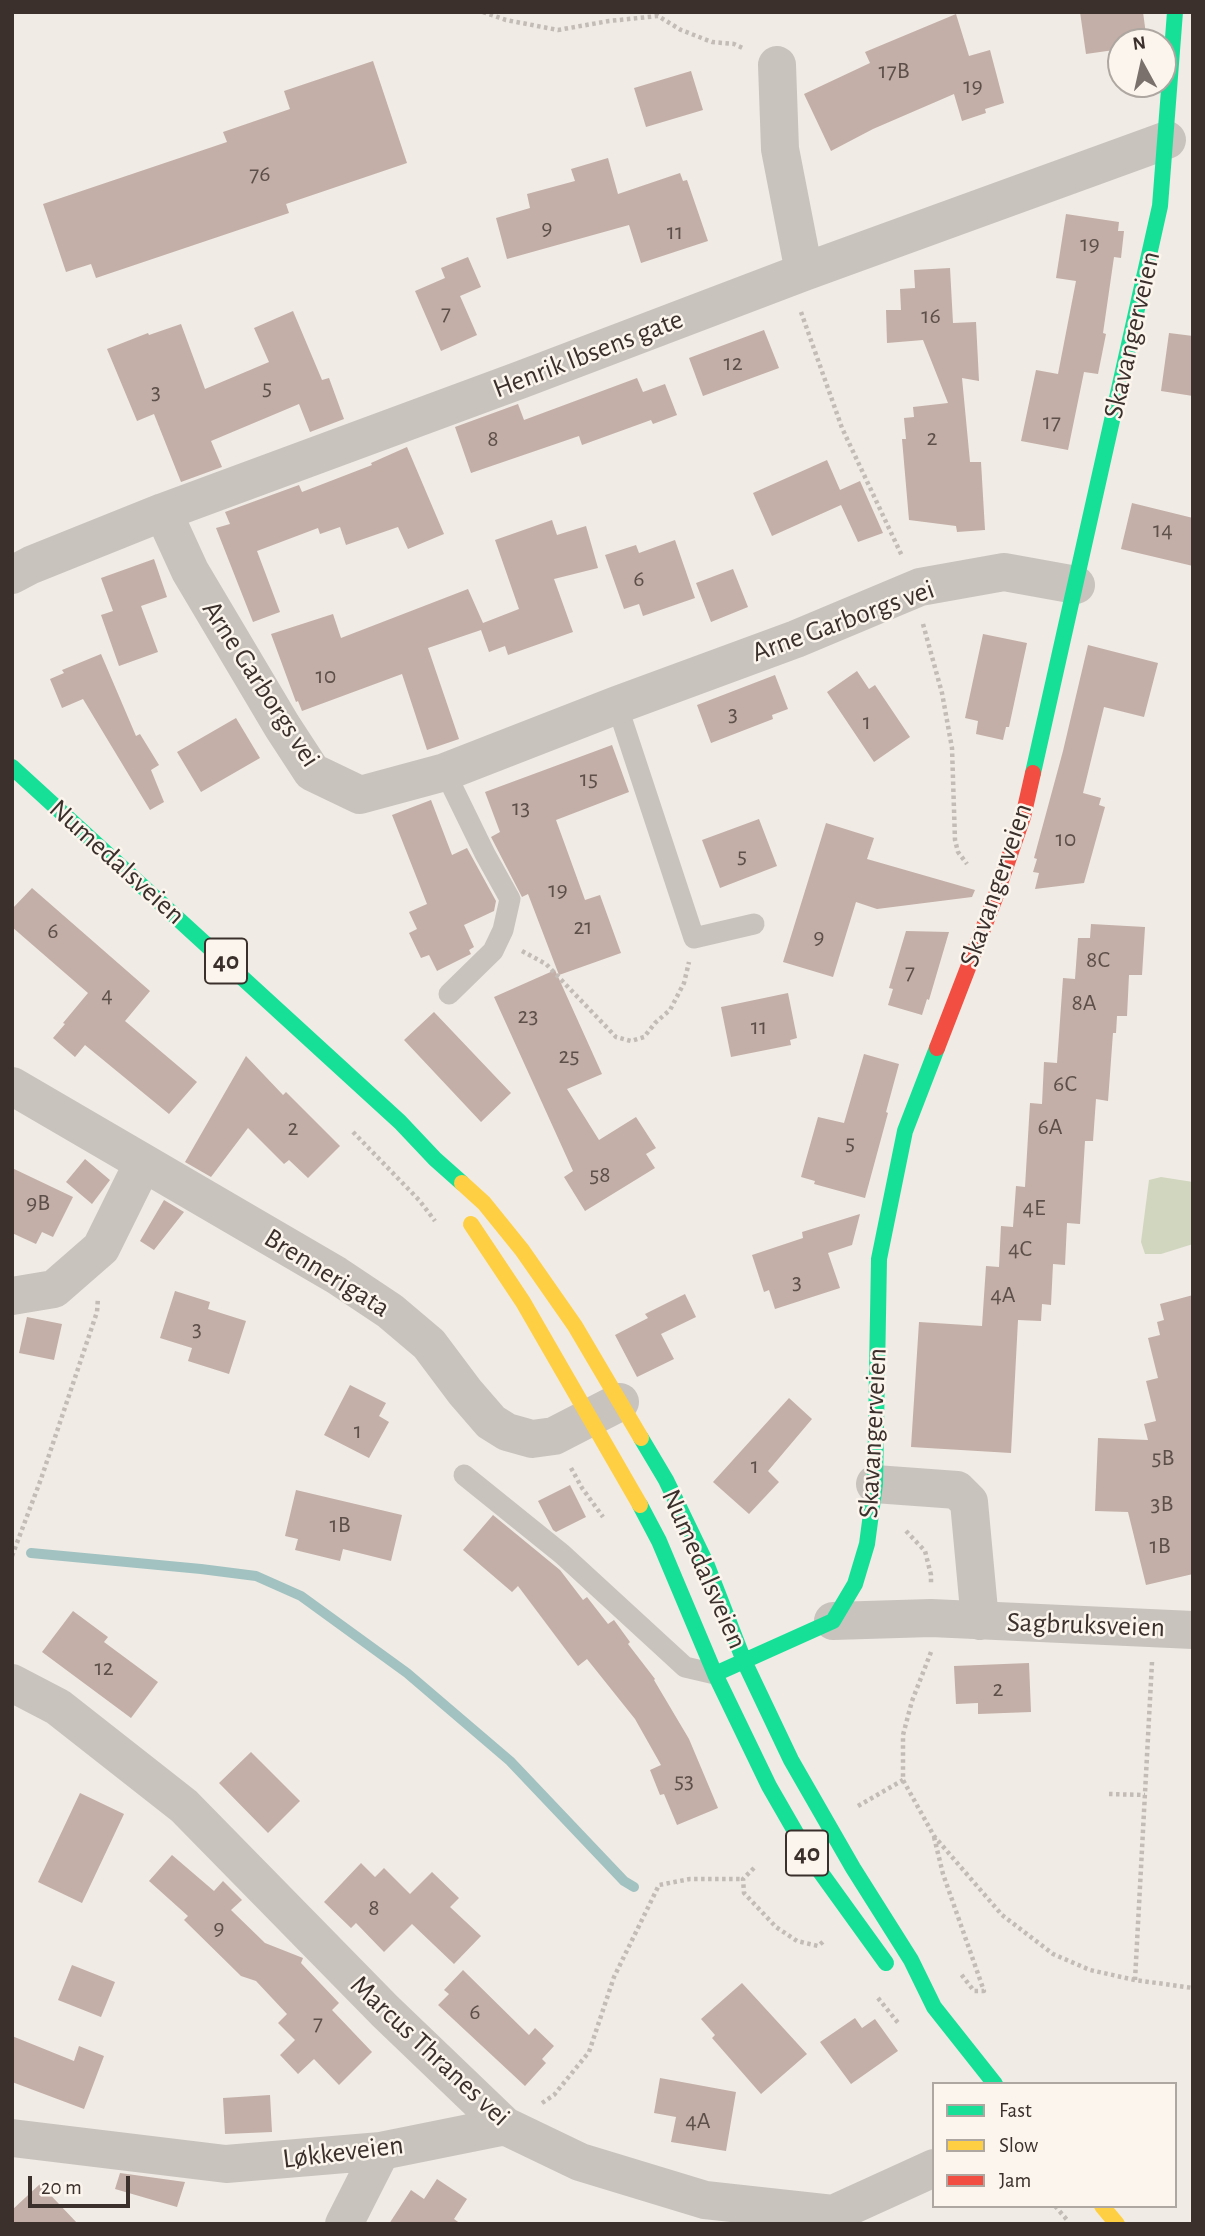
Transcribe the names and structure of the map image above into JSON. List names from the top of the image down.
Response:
{
  "streets": {
    "main road": ["Skavangerveien", "Numedalsveien", "40"],
    "street": [
      "Henrik Ibsens gate",
      "Arne Garborgs vei",
      "Brennerigata",
      "Sagbruksveien",
      "Marcus Thranes vei",
      "Løkkeveien"
    ]
  },
  "crossings": [
    ["Skavangerveien", "Henrik Ibsens gate"],
    ["Skavangerveien", "Arne Garborgs vei"],
    ["Skavangerveien", "Sagbruksveien"],
    ["Henrik Ibsens gate", "Arne Garborgs vei"],
    ["Numedalsveien", "Brennerigata"],
    ["Marcus Thranes vei", "Løkkeveien"]
  ],
  "house_numbers": [
    "17B",
    "19",
    "76",
    "9",
    "11",
    "19",
    "7",
    "16",
    "12",
    "5",
    "3",
    "17",
    "2",
    "8",
    "14",
    "6",
    "10",
    "3",
    "1",
    "15",
    "13",
    "10",
    "5",
    "19",
    "21",
    "6",
    "9",
    "8C",
    "7",
    "4",
    "8A",
    "23",
    "11",
    "25",
    "6C",
    "6A",
    "2",
    "5",
    "58",
    "9B",
    "4E",
    "4C",
    "3",
    "4A",
    "3",
    "1",
    "5B",
    "1",
    "3B",
    "1B",
    "1B",
    "12",
    "2",
    "53",
    "8",
    "9",
    "6",
    "7",
    "4A"
  ],
  "legend": ["Fast", "Slow", "Jam"],
  "scale_bar": "20 m",
  "north": "top"
}
